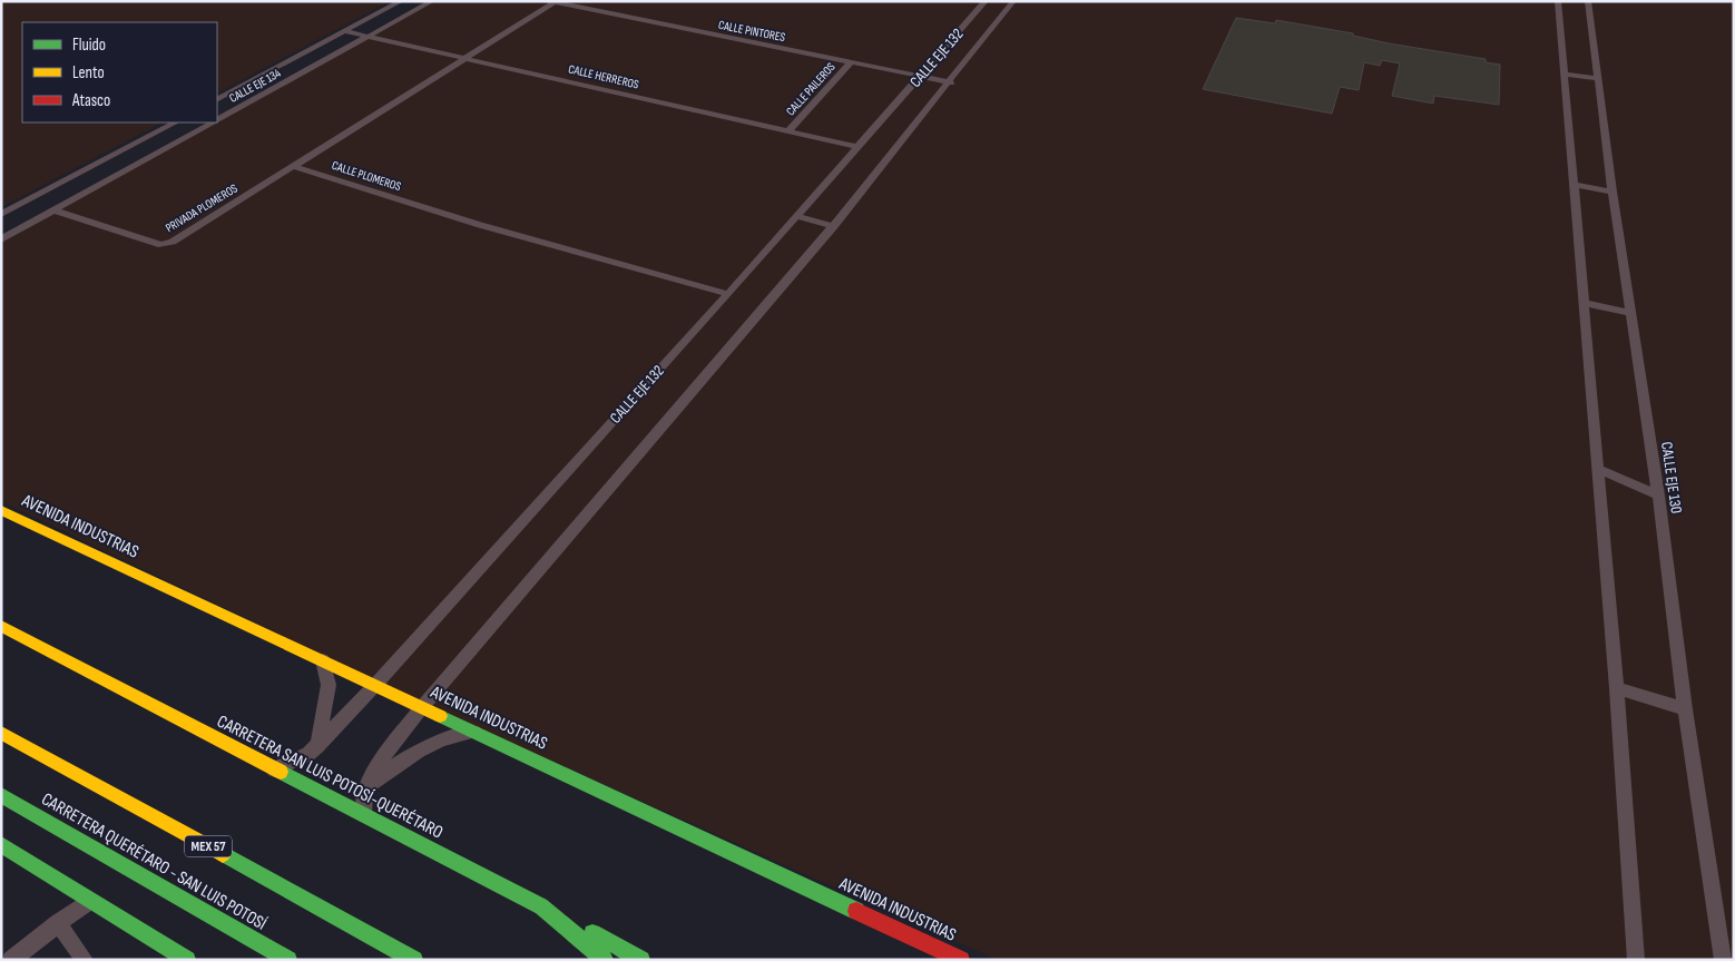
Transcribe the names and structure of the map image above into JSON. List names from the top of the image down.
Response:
{
  "streets": {
    "main road": [
      "AVENIDA INDUSTRIAS",
      "CARRETERA SAN LUIS POTOSÍ-QUERÉTARO",
      "MEX 57",
      "CARRETERA QUERÉTARO - SAN LUIS POTOSÍ"
    ],
    "street": [
      "CALLE PINTORES",
      "CALLE EJE 132",
      "CALLE HERREROS",
      "CALLE EJE 134",
      "CALLE PAILEROS",
      "CALLE PLOMEROS",
      "PRIVADA PLOMEROS",
      "CALLE EJE 130"
    ]
  },
  "crossings": [
    ["CALLE PINTORES", "CALLE EJE 132"],
    ["CALLE PINTORES", "CALLE PAILEROS"],
    ["CALLE PINTORES", "CALLE PLOMEROS"],
    ["CALLE EJE 132", "CALLE HERREROS"],
    ["CALLE EJE 132", "CALLE PLOMEROS"],
    ["CALLE EJE 132", "AVENIDA INDUSTRIAS"],
    ["CALLE EJE 132", "CARRETERA SAN LUIS POTOSÍ-QUERÉTARO"],
    ["CALLE HERREROS", "CALLE EJE 134"],
    ["CALLE HERREROS", "CALLE PAILEROS"],
    ["CALLE HERREROS", "CALLE PLOMEROS"],
    ["CALLE EJE 134", "PRIVADA PLOMEROS"],
    ["CALLE PLOMEROS", "PRIVADA PLOMEROS"]
  ],
  "legend": ["Fluido", "Lento", "Atasco"]
}
